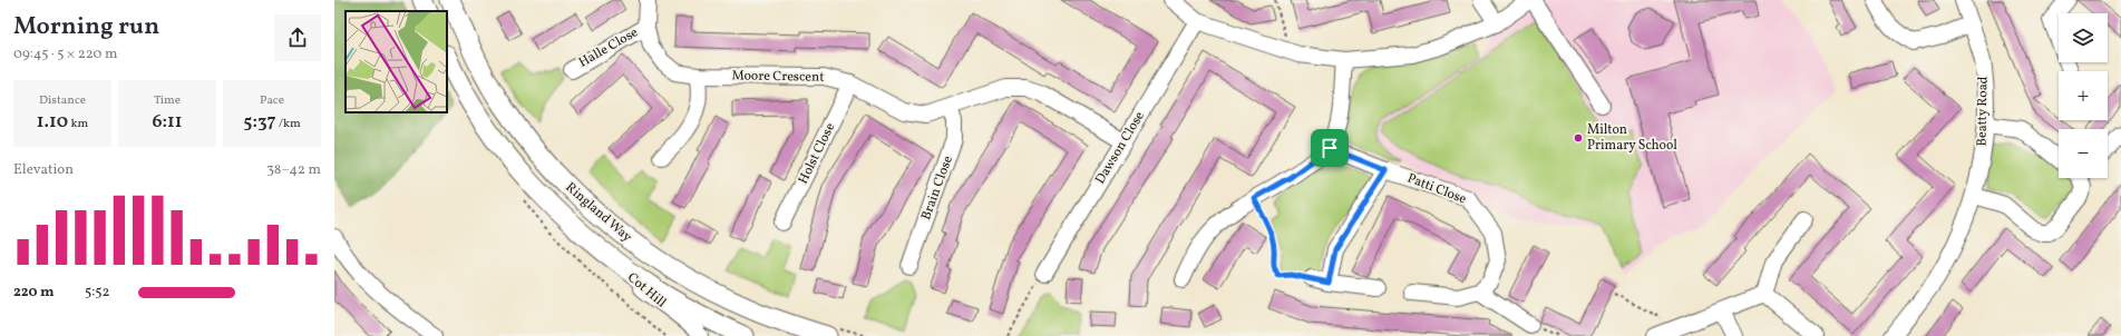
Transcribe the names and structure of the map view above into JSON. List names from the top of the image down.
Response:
{
  "streets": {
    "main road": ["Ringland Way"],
    "street": [
      "Halle Close",
      "Moore Crescent",
      "Beatty Road",
      "Dawson Close",
      "Holst Close",
      "Brain Close",
      "Patti Close",
      "Cot Hill"
    ]
  },
  "crossings": [
    ["Halle Close", "Moore Crescent"],
    ["Moore Crescent", "Dawson Close"],
    ["Moore Crescent", "Holst Close"],
    ["Moore Crescent", "Brain Close"],
    ["Ringland Way", "Cot Hill"]
  ],
  "places": ["Milton Primary School"],
  "page": {
    "heading": ["Morning run", "09:45 · 5 × 220 m"],
    "map_buttons": ["+", "−"],
    "stats": [
      ["Distance", "1.10 km"],
      ["Time", "6:11"],
      ["Pace", "5:37 /km"]
    ],
    "chart": ["Elevation", "38–42 m"],
    "list": [
      {
        "name": "220 m",
        "note": "5:52"
      }
    ]
  }
}
